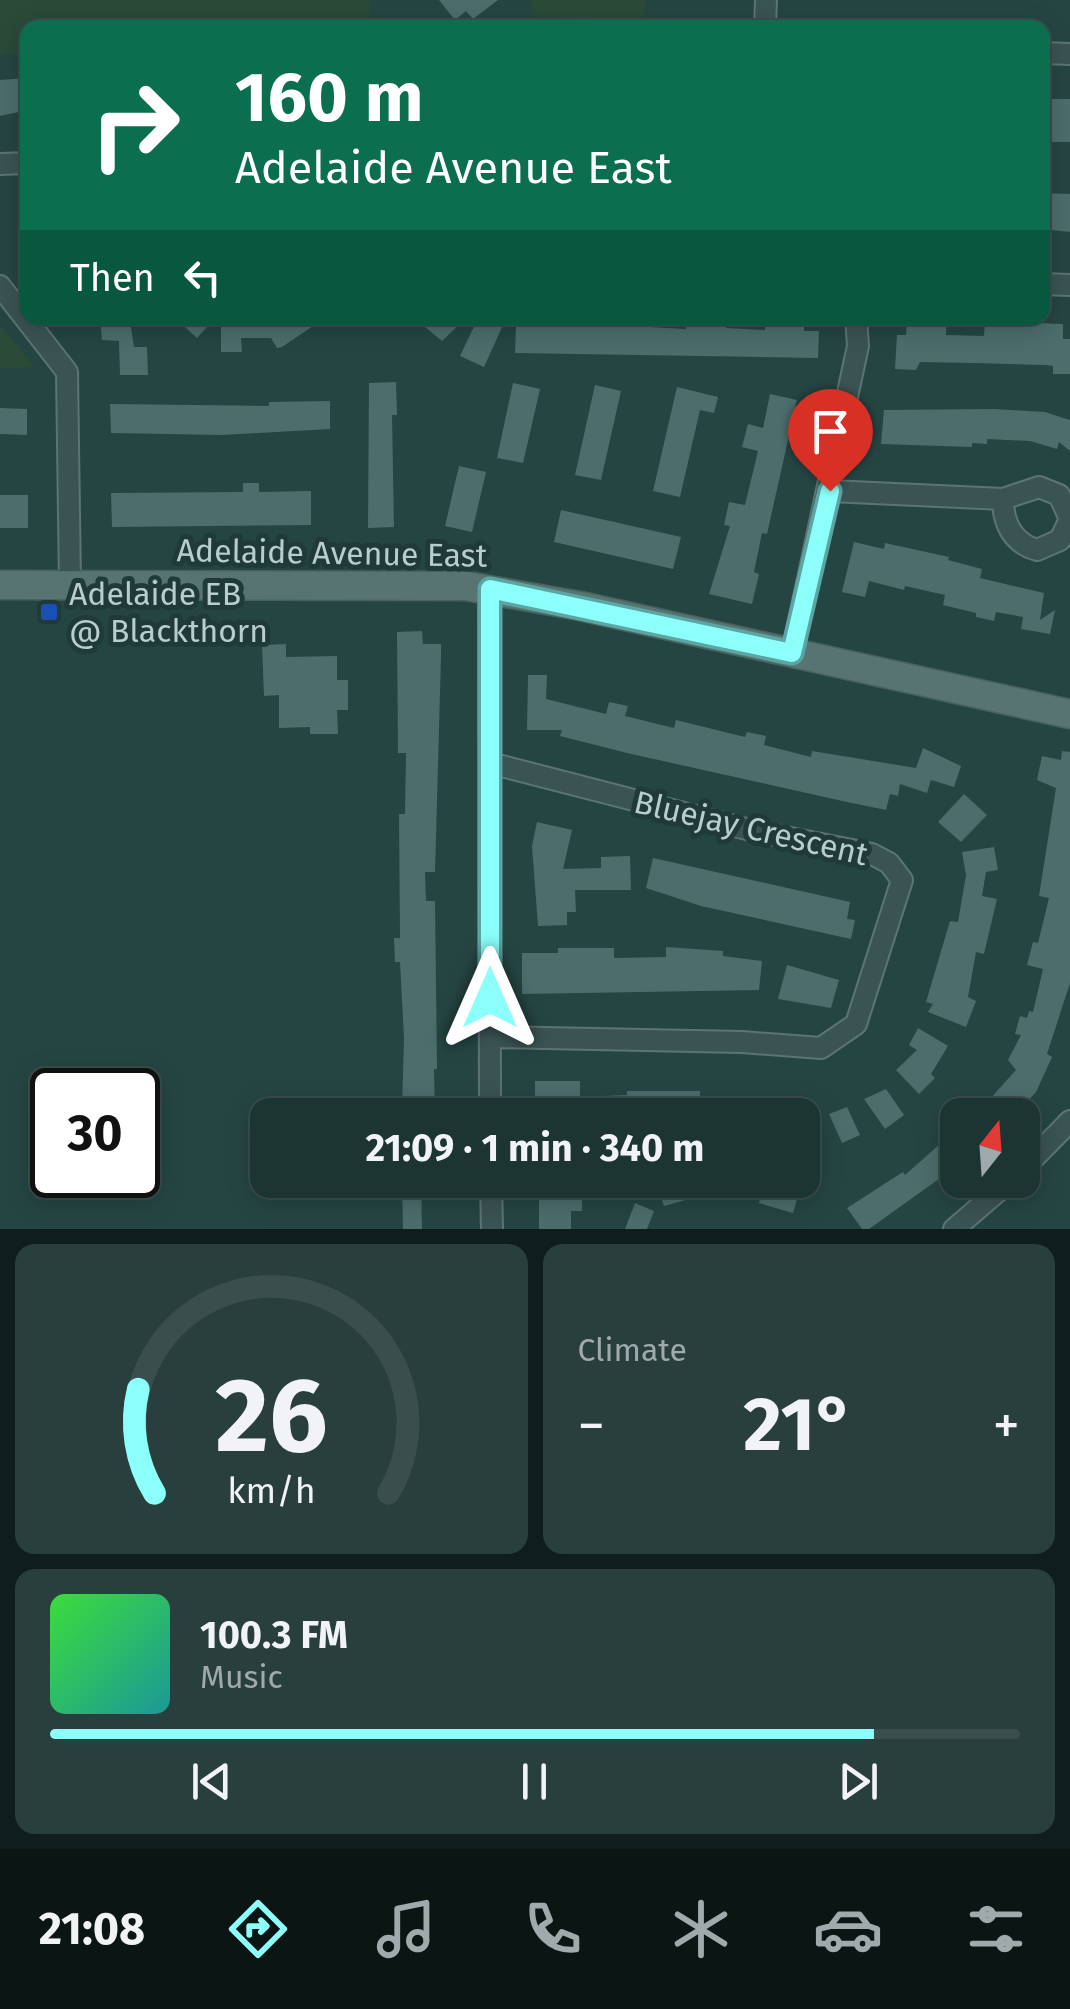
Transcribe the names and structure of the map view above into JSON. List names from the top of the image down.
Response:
{
  "streets": {
    "main road": ["Adelaide Avenue East"],
    "street": ["Bluejay Crescent"]
  },
  "places": {
    "transit": ["Adelaide EB @ Blackthorn"]
  },
  "north": "top",
  "page": {
    "turn": ["160 m", "Adelaide Avenue East"],
    "then": "Then",
    "limit": "30",
    "trip": "21:09 · 1 min · 340 m",
    "tile": "Climate",
    "heat": ["−", "21°", "+"],
    "song": ["100.3 FM", "Music"],
    "tabs": "21:08",
    "gauge": ["26", "km/h"]
  }
}
